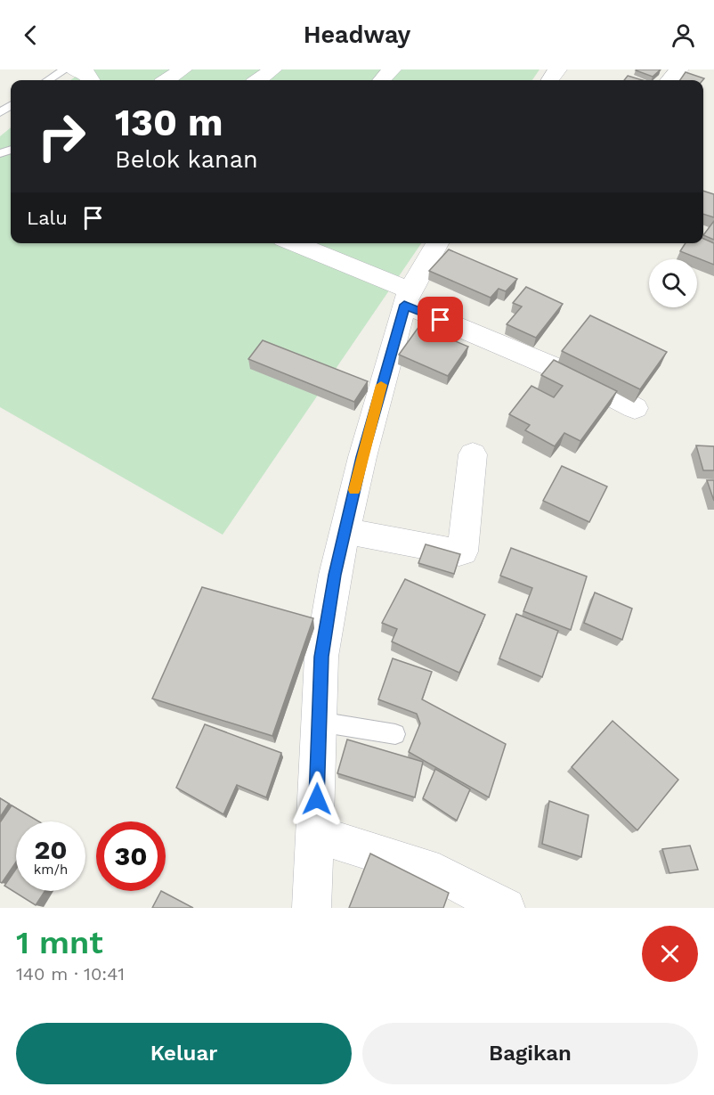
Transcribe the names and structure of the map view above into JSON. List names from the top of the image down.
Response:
{
  "page": {
    "header": "Headway",
    "turn": ["130 m", "Belok kanan"],
    "then": "Lalu",
    "speed": "20 km/h",
    "limit": "30",
    "heading": ["1 mnt", "140 m · 10:41"],
    "buttons": ["Keluar", "Bagikan"]
  }
}
